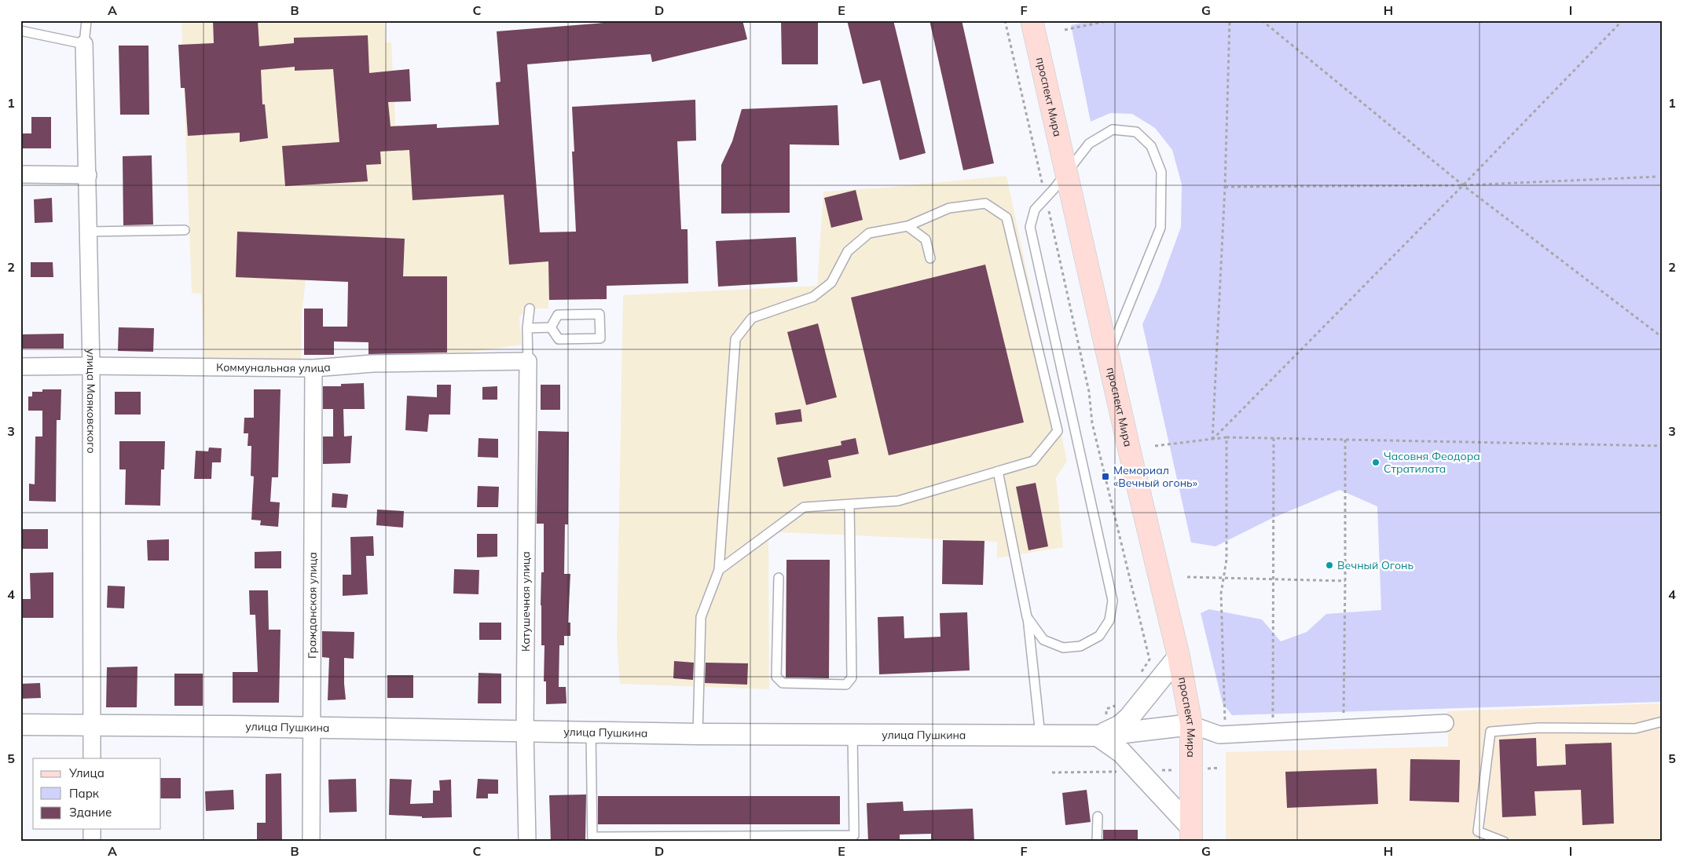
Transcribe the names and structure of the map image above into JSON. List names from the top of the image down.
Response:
{
  "streets": {
    "main road": ["проспект Мира"],
    "street": [
      "Коммунальная улица",
      "улица Маяковского",
      "Катушечная улица",
      "Гражданская улица",
      "улица Пушкина"
    ]
  },
  "crossings": [
    ["проспект Мира", "улица Пушкина"],
    ["Коммунальная улица", "улица Маяковского"],
    ["Коммунальная улица", "Катушечная улица"],
    ["Коммунальная улица", "Гражданская улица"],
    ["улица Маяковского", "улица Пушкина"],
    ["Катушечная улица", "улица Пушкина"],
    ["Гражданская улица", "улица Пушкина"]
  ],
  "places": {
    "other": ["Часовня Феодора Стратилата", "Вечный Огонь"],
    "transit": ["Мемориал «Вечный огонь»"]
  },
  "legend": ["Улица", "Парк", "Здание"],
  "grid": {
    "columns": [
      "A",
      "B",
      "C",
      "D",
      "E",
      "F",
      "G",
      "H",
      "I"
    ],
    "rows": [
      "1",
      "2",
      "3",
      "4",
      "5"
    ]
  }
}
